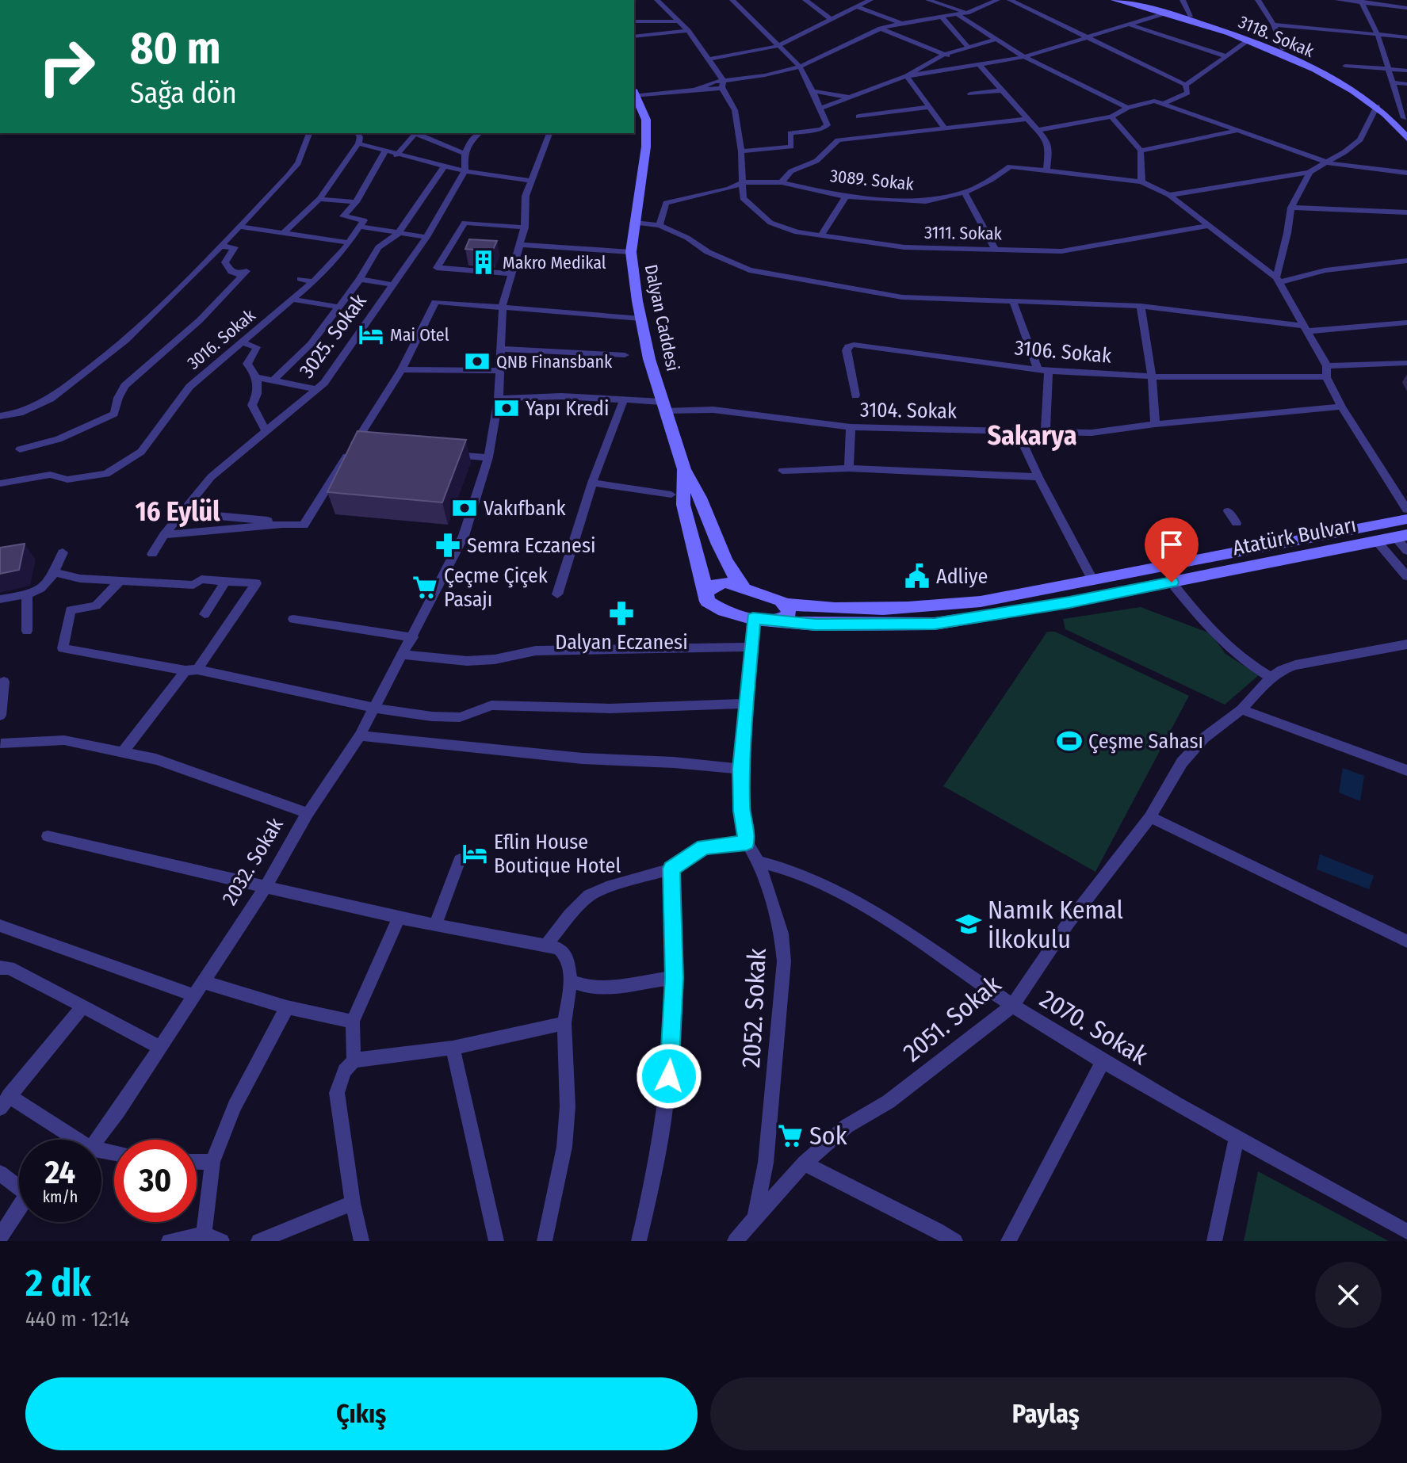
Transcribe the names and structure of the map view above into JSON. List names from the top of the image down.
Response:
{
  "streets": {
    "main road": ["3118. Sokak", "Dalyan Caddesi", "Atatürk Bulvarı"],
    "street": [
      "3089. Sokak",
      "3111. Sokak",
      "3025. Sokak",
      "3016. Sokak",
      "3106. Sokak",
      "3104. Sokak",
      "2032. Sokak",
      "2052. Sokak",
      "2051. Sokak",
      "2070. Sokak"
    ]
  },
  "crossings": [
    ["3089. Sokak", "3111. Sokak"],
    ["Dalyan Caddesi", "3104. Sokak"],
    ["3104. Sokak", "2032. Sokak"],
    ["Atatürk Bulvarı", "2052. Sokak"],
    ["2052. Sokak", "2051. Sokak"],
    ["2052. Sokak", "2070. Sokak"],
    ["2051. Sokak", "2070. Sokak"]
  ],
  "districts": ["Sakarya", "16 Eylül"],
  "places": {
    "building": ["Makro Medikal"],
    "hotel": ["Mai Otel", "Eflin House Boutique Hotel"],
    "bank": ["QNB Finansbank", "Yapı Kredi", "Vakıfbank"],
    "pharmacy": ["Semra Eczanesi", "Dalyan Eczanesi"],
    "public building": ["Adliye"],
    "supermarket": ["Çeçme Çiçek Pasajı", "Sok"],
    "sports": ["Çeşme Sahası"],
    "school or university": ["Namık Kemal İlkokulu"]
  },
  "page": {
    "turn": ["80 m", "Sağa dön"],
    "speed": "24 km/h",
    "limit": "30",
    "heading": ["2 dk", "440 m · 12:14"],
    "buttons": ["Çıkış", "Paylaş"]
  }
}
